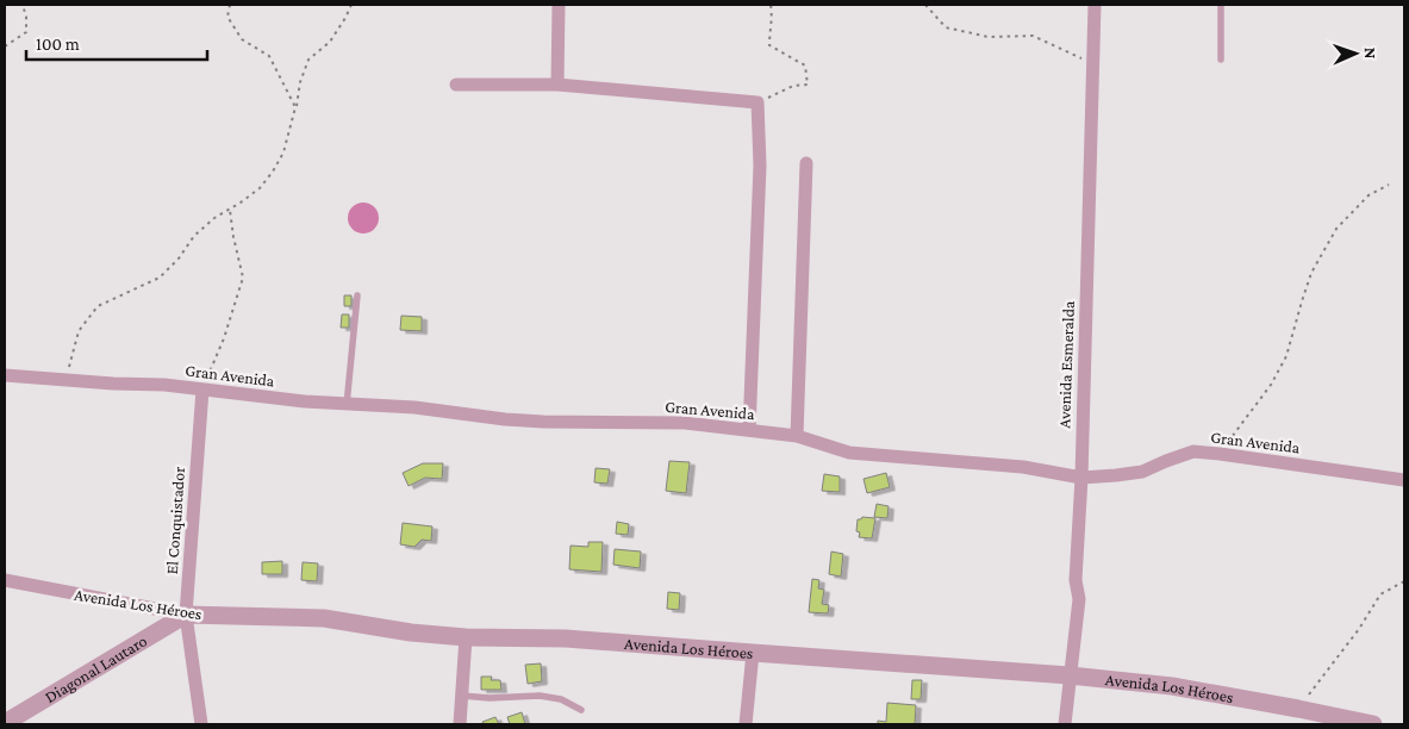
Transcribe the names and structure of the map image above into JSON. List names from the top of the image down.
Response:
{
  "streets": {
    "street": [
      "Avenida Esmeralda",
      "Gran Avenida",
      "El Conquistador",
      "Avenida Los Héroes",
      "Diagonal Lautaro"
    ]
  },
  "crossings": [
    ["Avenida Esmeralda", "Gran Avenida"],
    ["Avenida Esmeralda", "Avenida Los Héroes"],
    ["Gran Avenida", "El Conquistador"],
    ["El Conquistador", "Avenida Los Héroes"],
    ["El Conquistador", "Diagonal Lautaro"],
    ["Avenida Los Héroes", "Diagonal Lautaro"]
  ],
  "scale_bar": "100 m",
  "north": "right"
}
